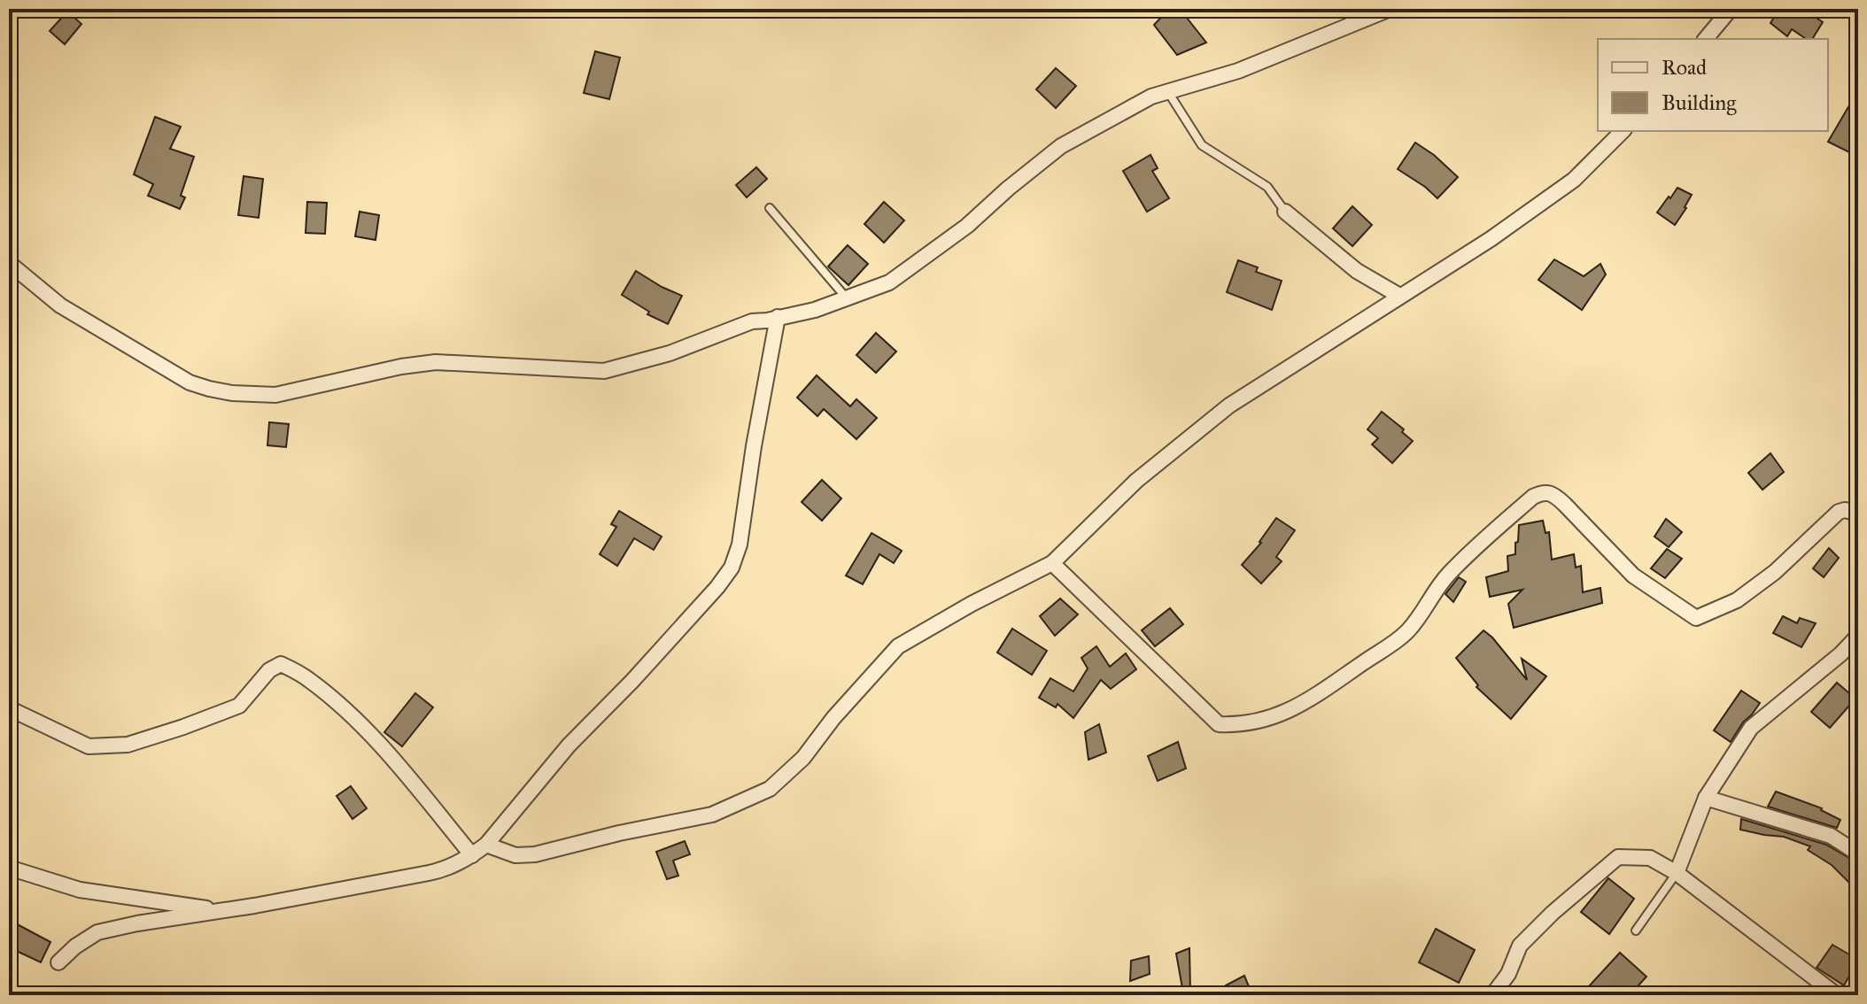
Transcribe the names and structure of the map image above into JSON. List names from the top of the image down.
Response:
{
  "legend": ["Road", "Building"]
}
